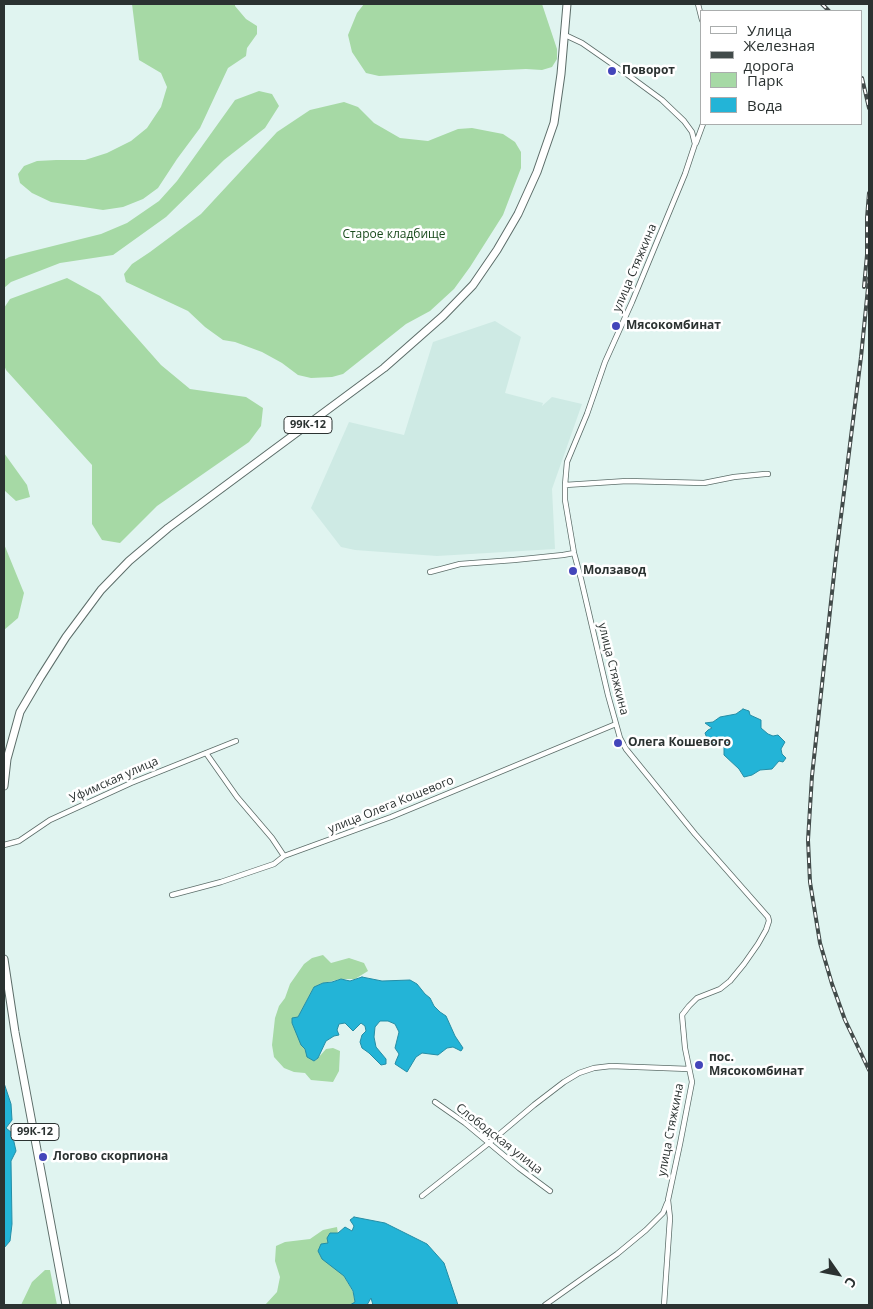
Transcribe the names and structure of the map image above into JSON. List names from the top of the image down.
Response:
{
  "streets": {
    "main road": ["99К-12"],
    "street": [
      "улица Стяжкина",
      "Уфимская улица",
      "улица Олега Кошевого",
      "Слободская улица"
    ]
  },
  "crossings": [
    ["улица Стяжкина", "улица Олега Кошевого"]
  ],
  "parks": ["Старое кладбище"],
  "places": [
    "Поворот",
    "Мясокомбинат",
    "Молзавод",
    "Олега Кошевого",
    "пос. Мясокомбинат",
    "Логово скорпиона"
  ],
  "legend": [
    "Улица",
    "Железная дорога",
    "Парк",
    "Вода"
  ],
  "north": "bottom right"
}
